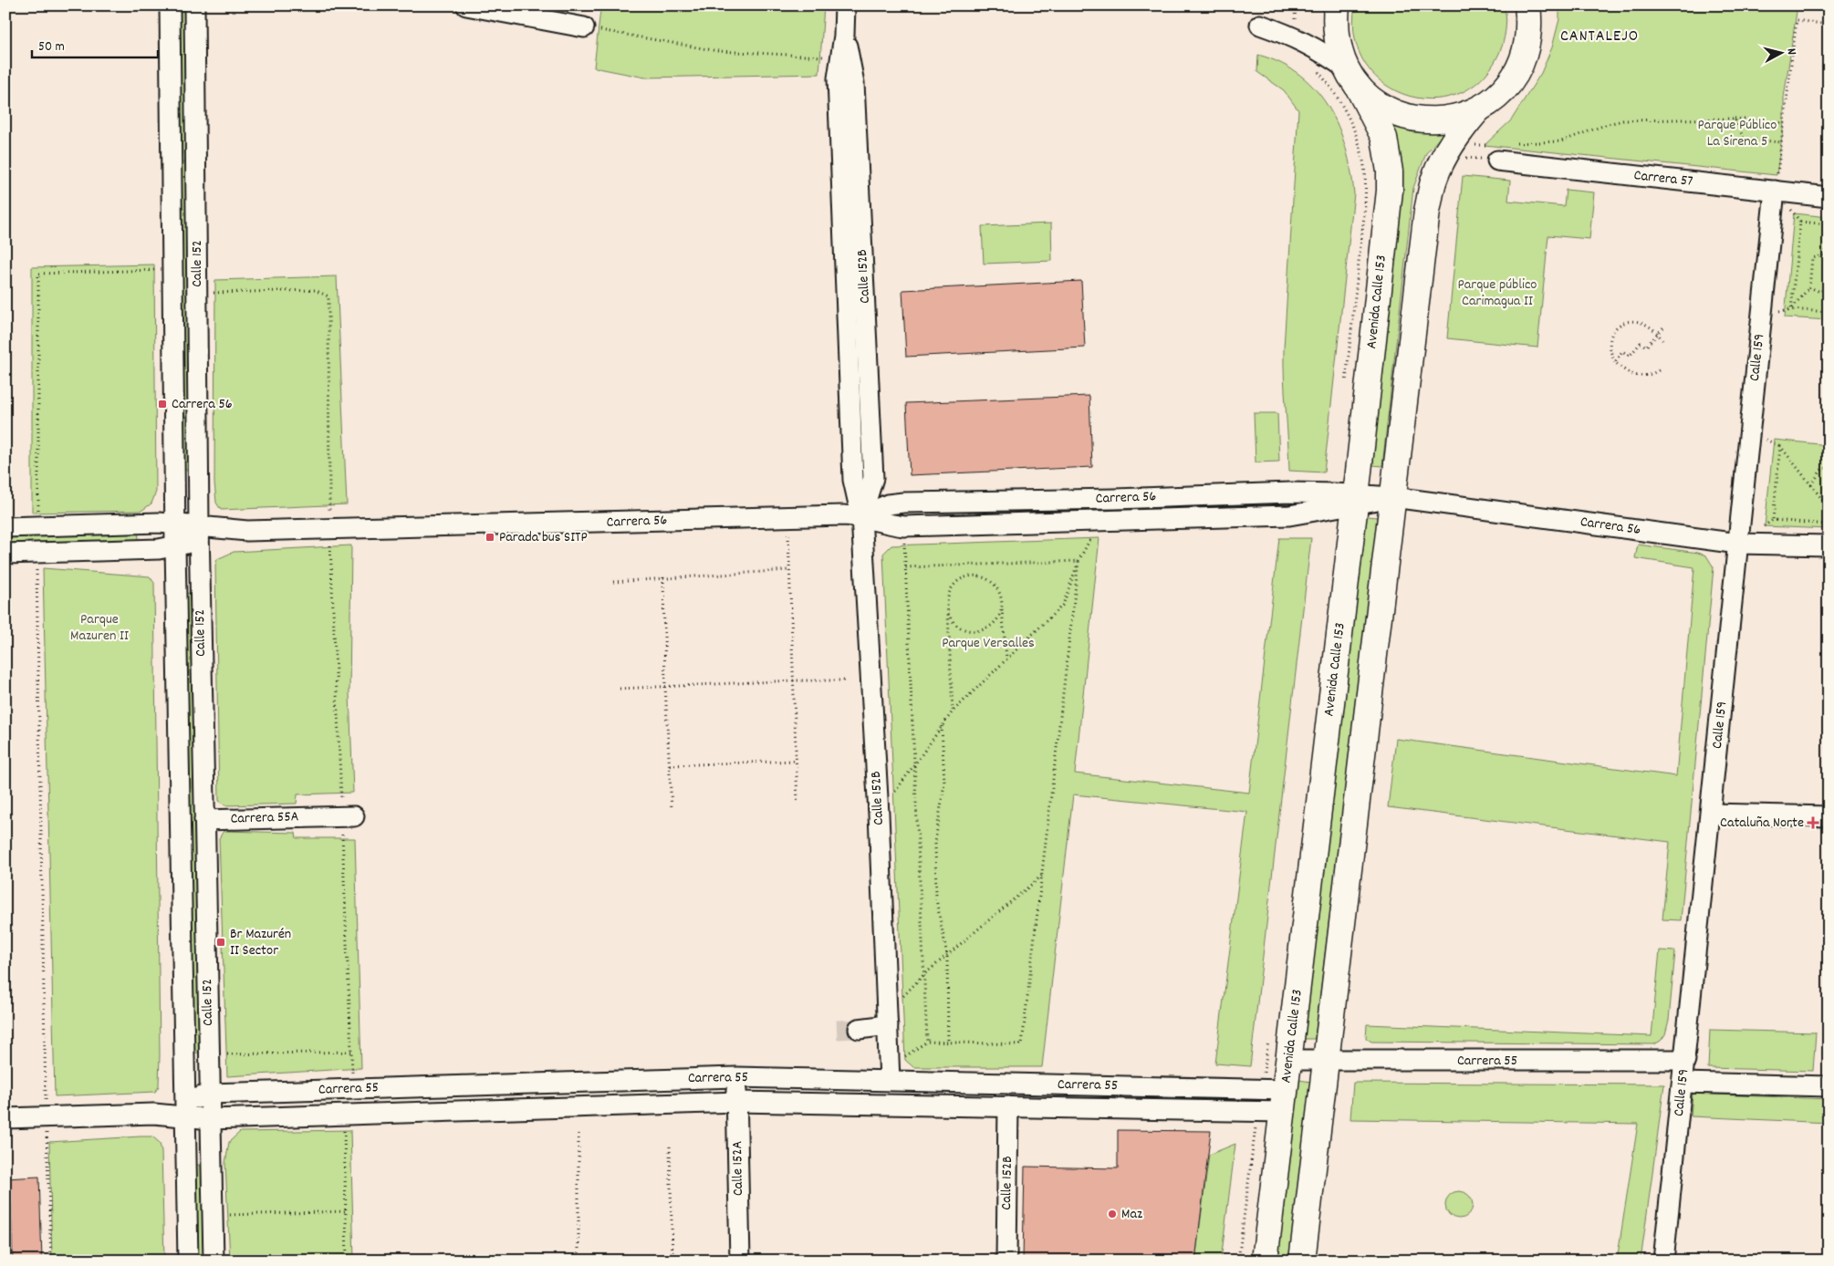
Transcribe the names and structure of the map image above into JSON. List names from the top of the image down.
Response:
{
  "streets": {
    "main road": ["Avenida Calle 153"],
    "street": [
      "Carrera 57",
      "Calle 152",
      "Calle 152B",
      "Calle 159",
      "Carrera 56",
      "Carrera 55A",
      "Carrera 55",
      "Calle 152A"
    ]
  },
  "crossings": [
    ["Carrera 57", "Calle 159"],
    ["Calle 152", "Carrera 56"],
    ["Calle 152", "Carrera 55A"],
    ["Calle 152", "Carrera 55"],
    ["Calle 152B", "Carrera 56"],
    ["Calle 152B", "Carrera 55"],
    ["Avenida Calle 153", "Carrera 56"],
    ["Avenida Calle 153", "Carrera 55"],
    ["Calle 159", "Carrera 56"],
    ["Calle 159", "Carrera 55"],
    ["Carrera 55", "Calle 152A"]
  ],
  "districts": ["CANTALEJO"],
  "parks": [
    "Parque Público La Sirena 5",
    "Parque público Carimagua II",
    "Parque Mazuren II",
    "Parque Versalles"
  ],
  "places": {
    "transit": ["Carrera 56", "Parada bus SITP", "Br Mazurén II Sector"],
    "health": ["Cataluña Norte"],
    "other": ["Maz"]
  },
  "scale_bar": "50 m",
  "north": "right"
}
